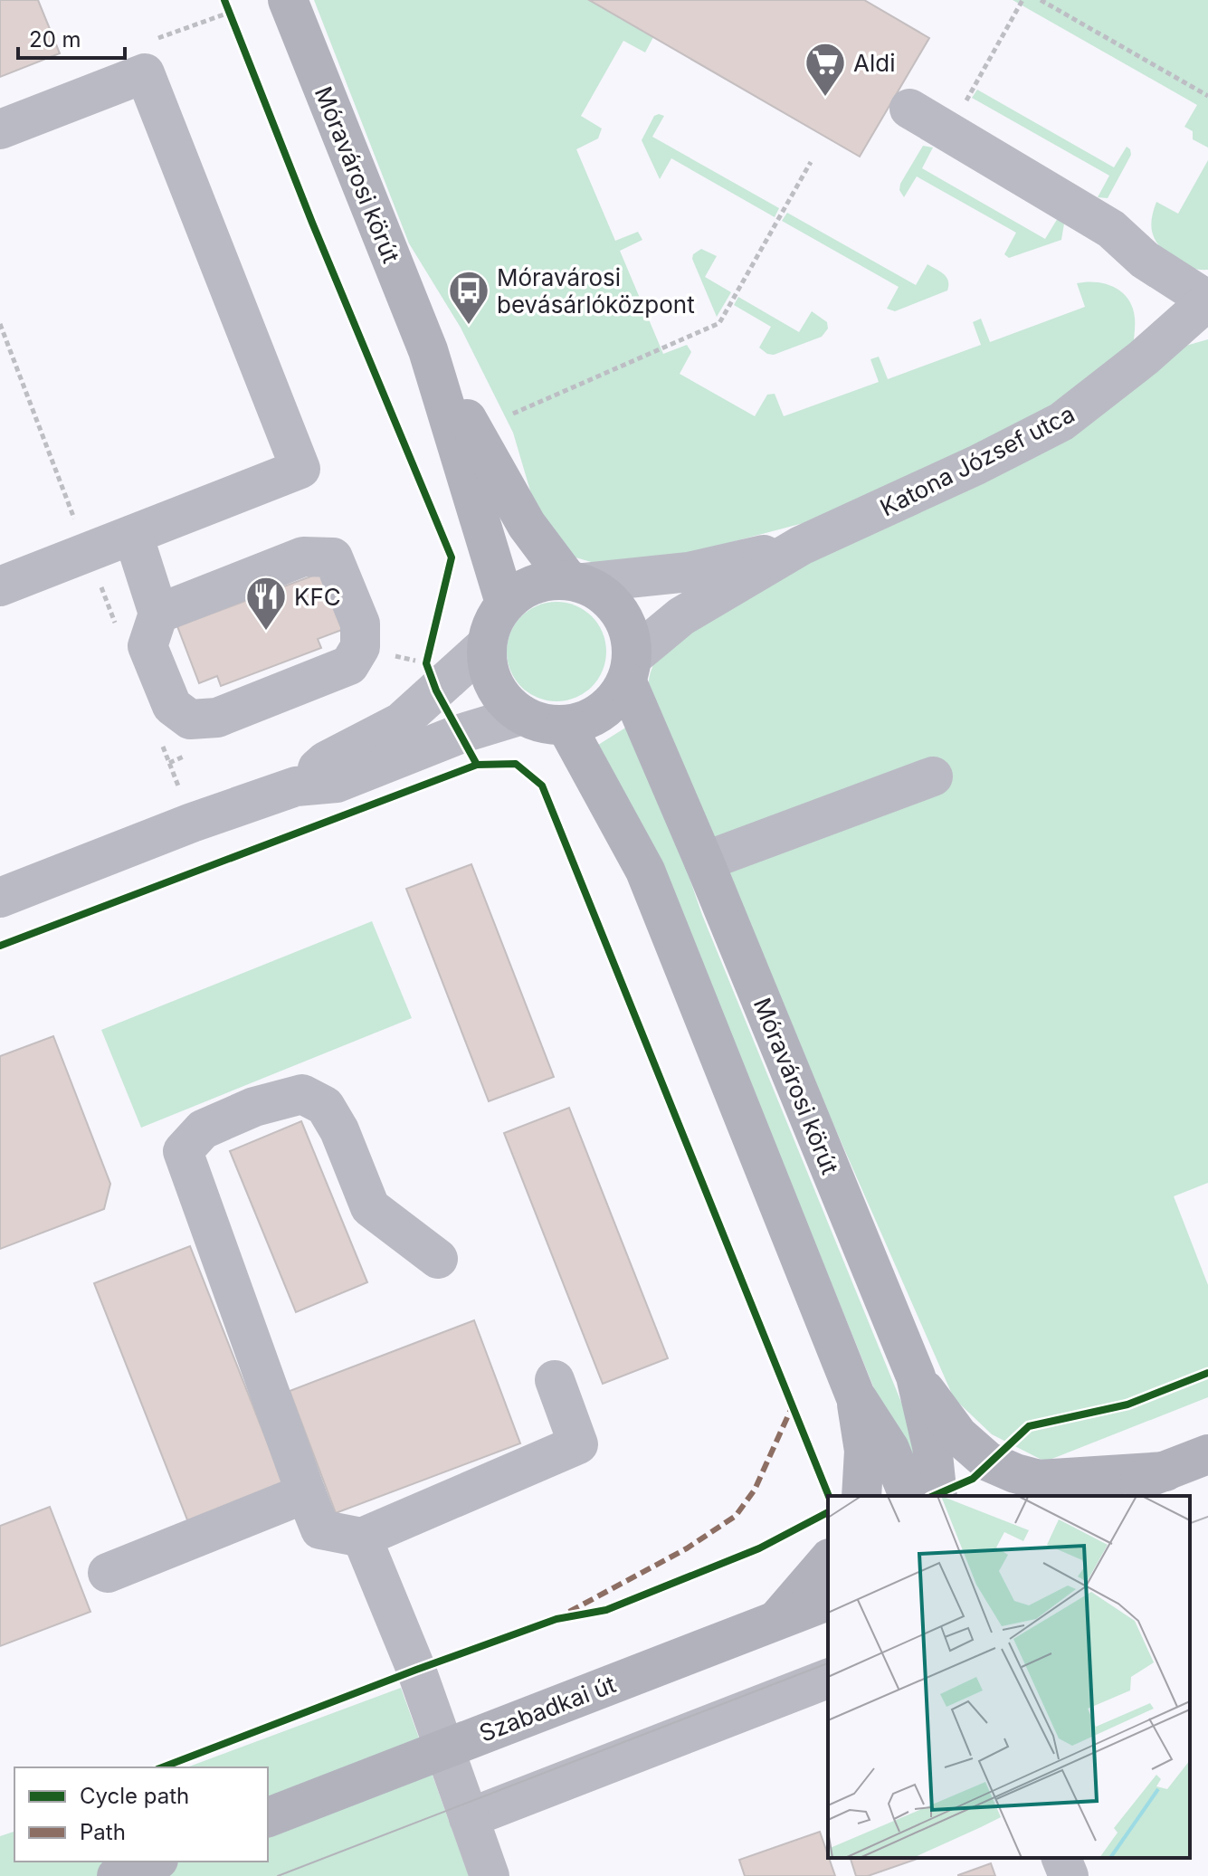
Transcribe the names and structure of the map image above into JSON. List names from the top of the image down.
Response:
{
  "streets": {
    "main road": ["Móravárosi körút", "Szabadkai út"],
    "street": ["Katona József utca"]
  },
  "crossings": [
    ["Móravárosi körút", "Katona József utca"]
  ],
  "places": {
    "supermarket": ["Aldi"],
    "bus stop": ["Móravárosi bevásárlóközpont"],
    "restaurant": ["KFC"]
  },
  "legend": ["Cycle path", "Path"],
  "scale_bar": "20 m"
}
